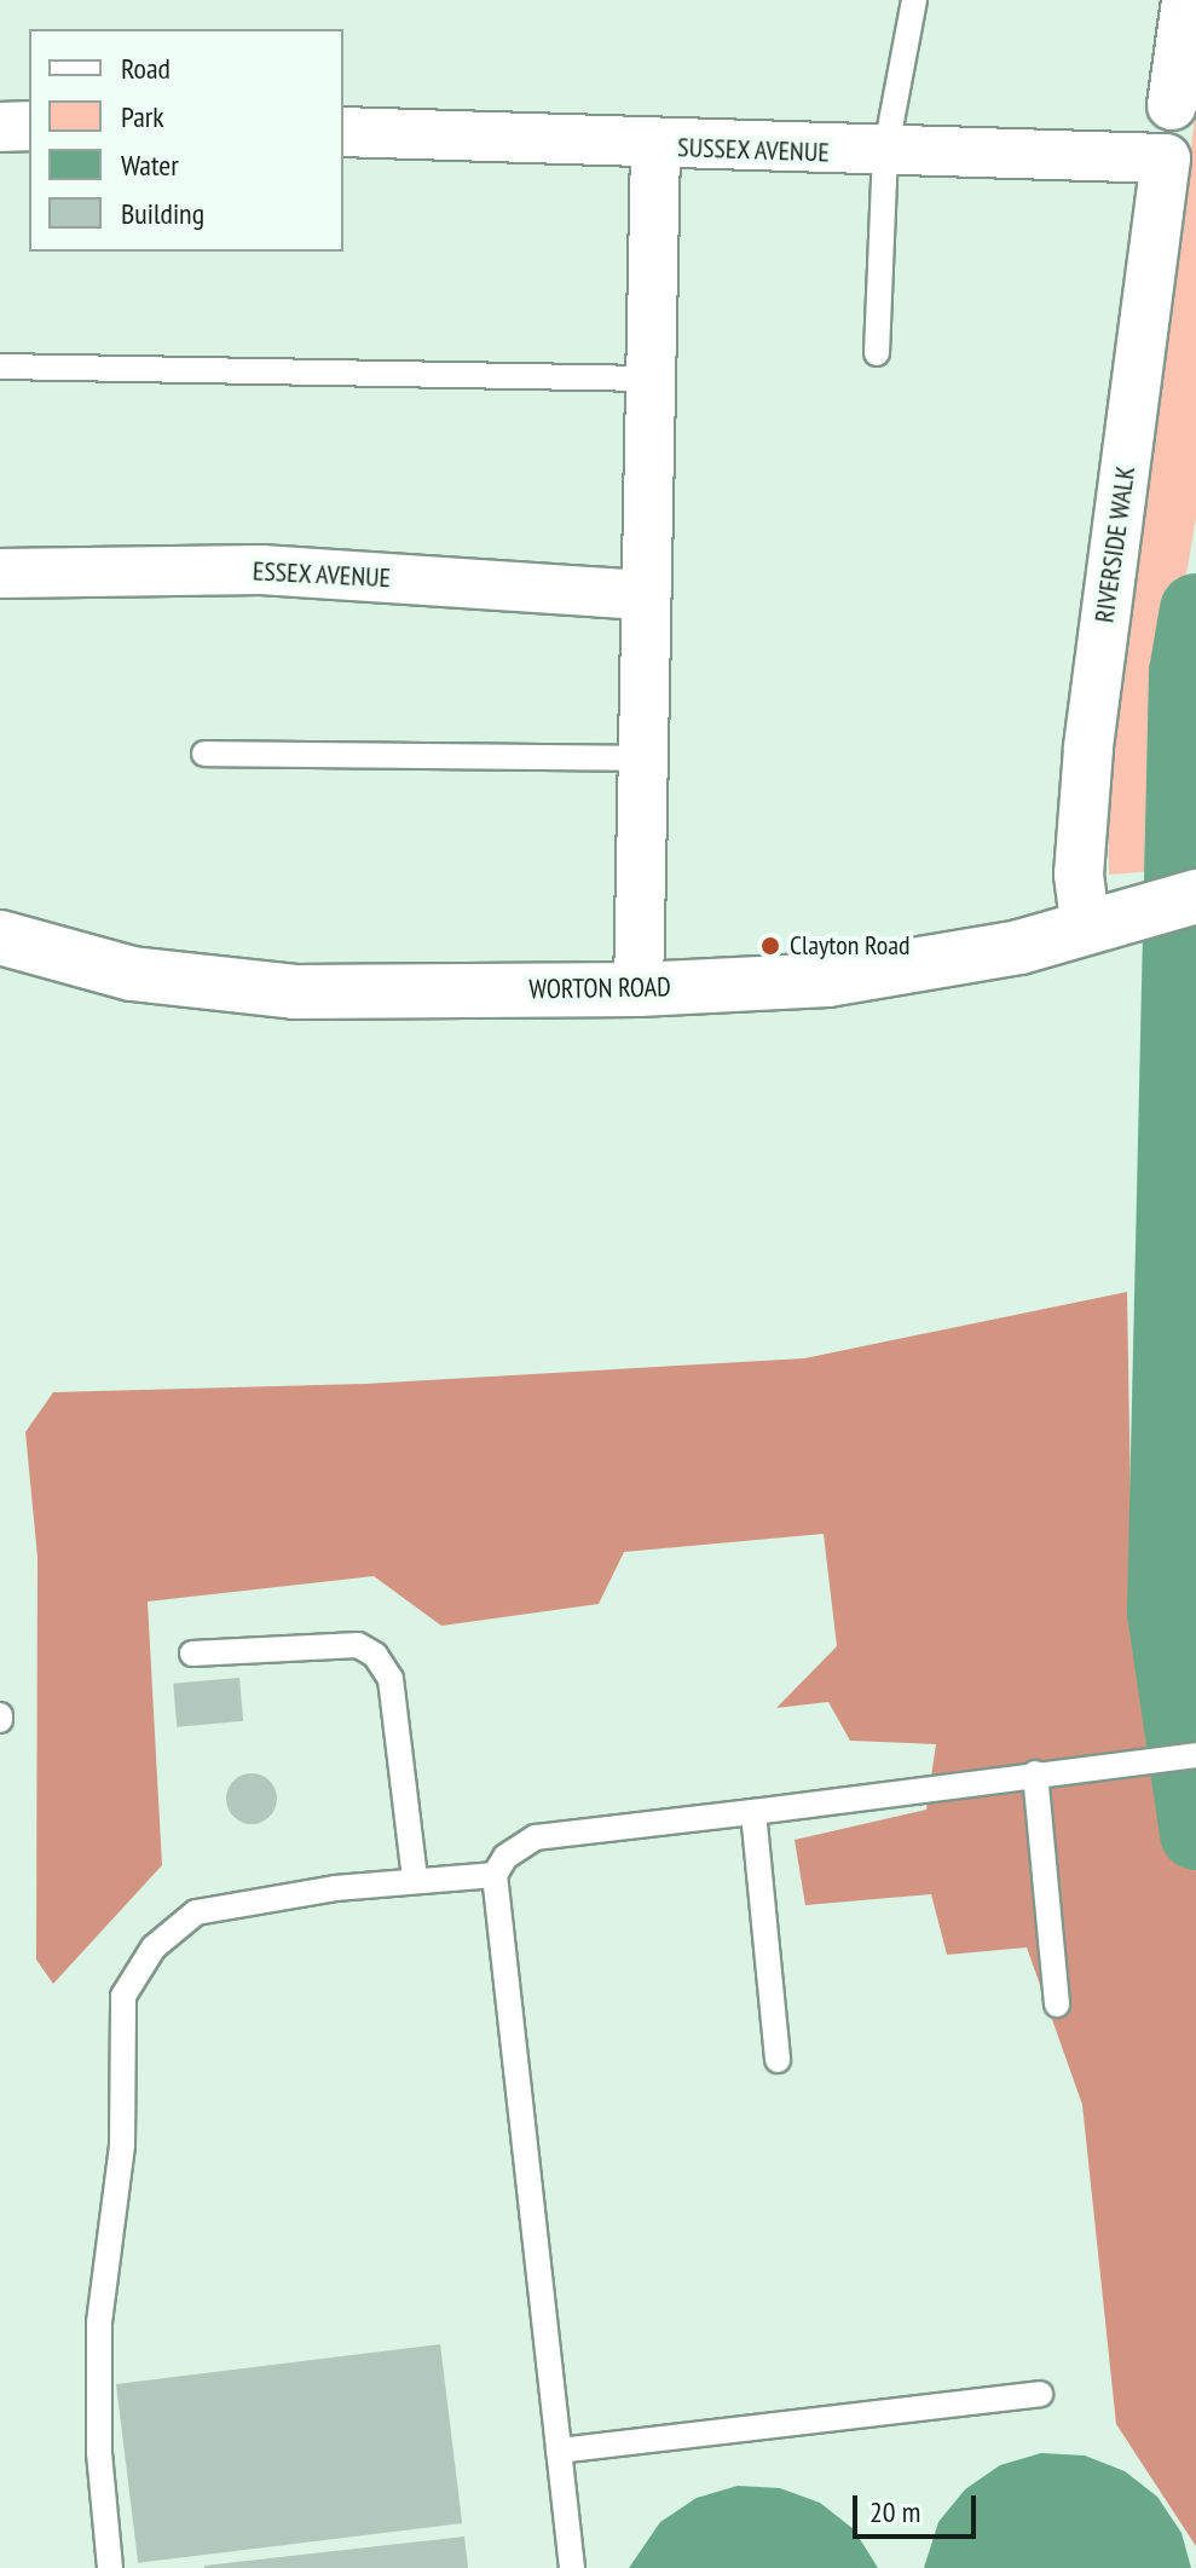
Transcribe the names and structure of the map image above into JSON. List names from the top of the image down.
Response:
{
  "streets": {
    "street": [
      "SUSSEX AVENUE",
      "RIVERSIDE WALK",
      "ESSEX AVENUE",
      "WORTON ROAD"
    ]
  },
  "crossings": [
    ["SUSSEX AVENUE", "RIVERSIDE WALK"],
    ["RIVERSIDE WALK", "WORTON ROAD"]
  ],
  "places": ["Clayton Road"],
  "legend": [
    "Road",
    "Park",
    "Water",
    "Building"
  ],
  "scale_bar": "20 m"
}
